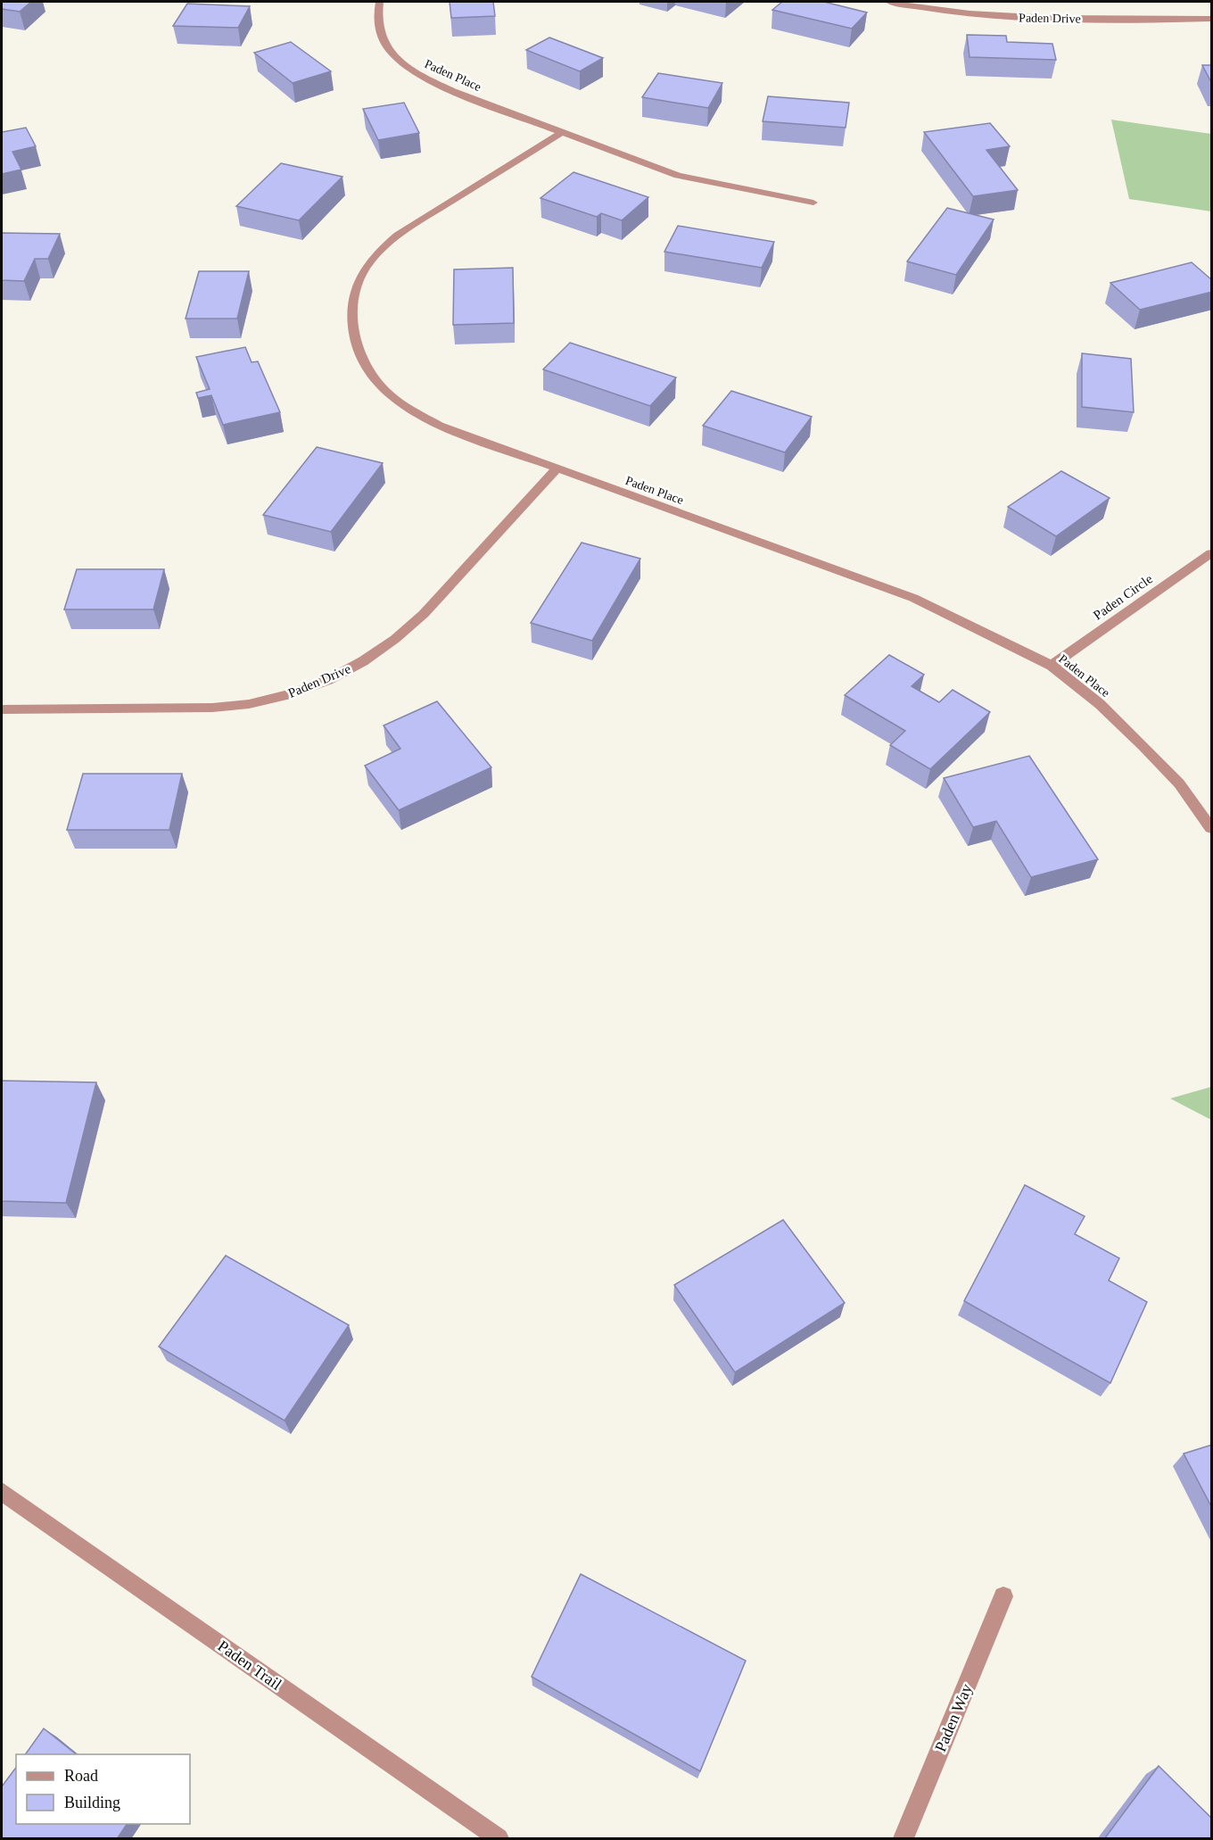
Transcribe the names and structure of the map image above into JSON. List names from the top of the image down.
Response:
{
  "streets": {
    "street": [
      "Paden Drive",
      "Paden Place",
      "Paden Circle",
      "Paden Trail",
      "Paden Way"
    ]
  },
  "crossings": [
    ["Paden Drive", "Paden Place"],
    ["Paden Place", "Paden Circle"]
  ],
  "legend": ["Road", "Building"]
}
